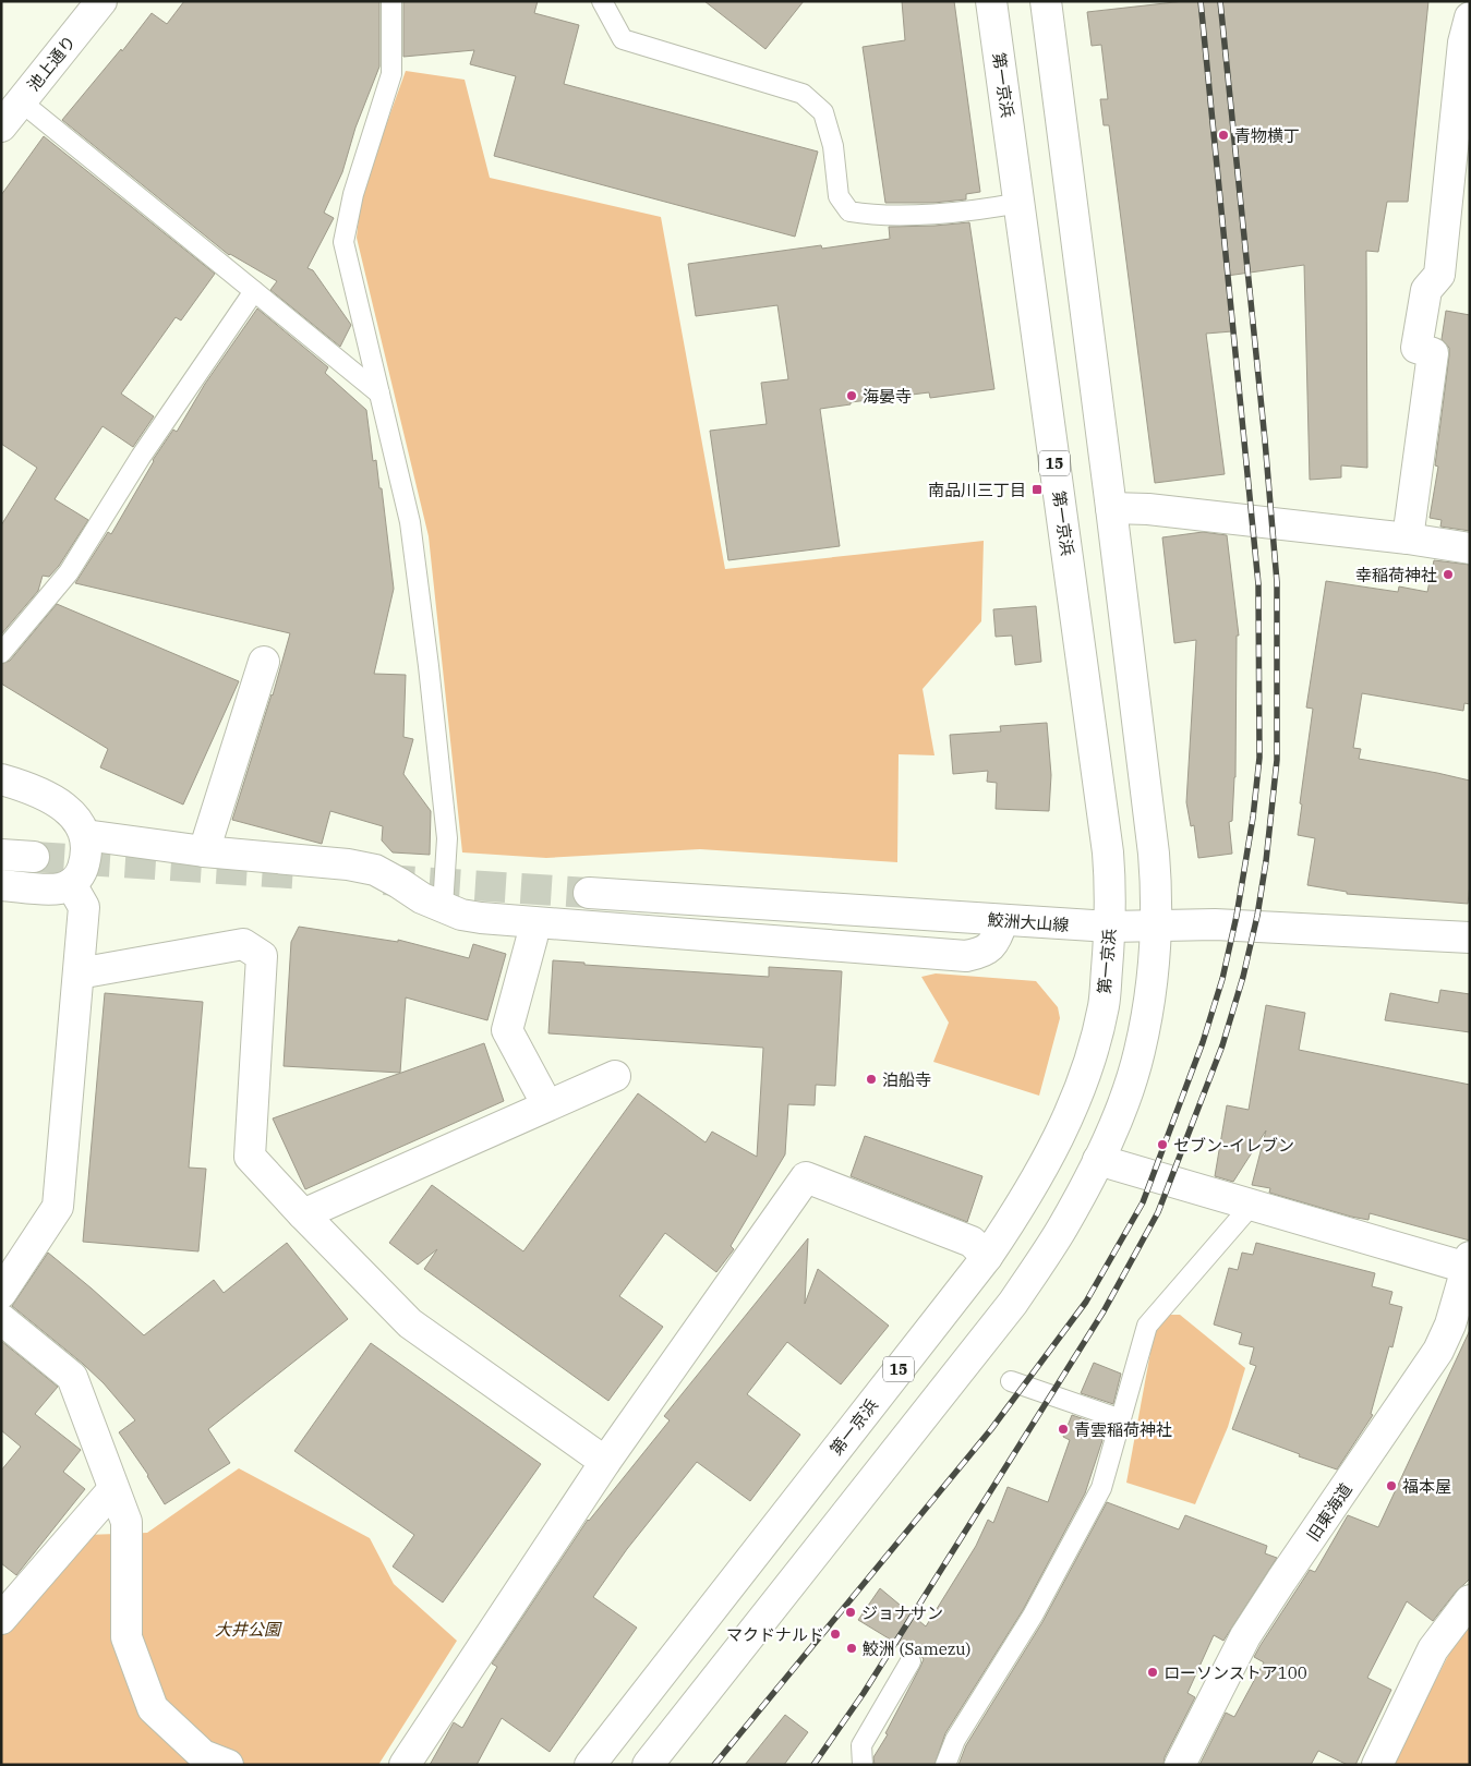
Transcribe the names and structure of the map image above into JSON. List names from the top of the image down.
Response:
{
  "streets": {
    "main road": [
      "池上通り",
      "第一京浜",
      "15",
      "鮫洲大山線",
      "旧東海道"
    ]
  },
  "crossings": [
    ["第一京浜", "鮫洲大山線"]
  ],
  "parks": ["大井公園"],
  "places": {
    "other": [
      "青物横丁",
      "海晏寺",
      "幸稲荷神社",
      "泊船寺",
      "セブン-イレブン",
      "青雲稲荷神社",
      "福本屋",
      "ジョナサン",
      "マクドナルド",
      "鮫洲 (Samezu)",
      "ローソンストア100"
    ],
    "transit": ["南品川三丁目"]
  }
}
